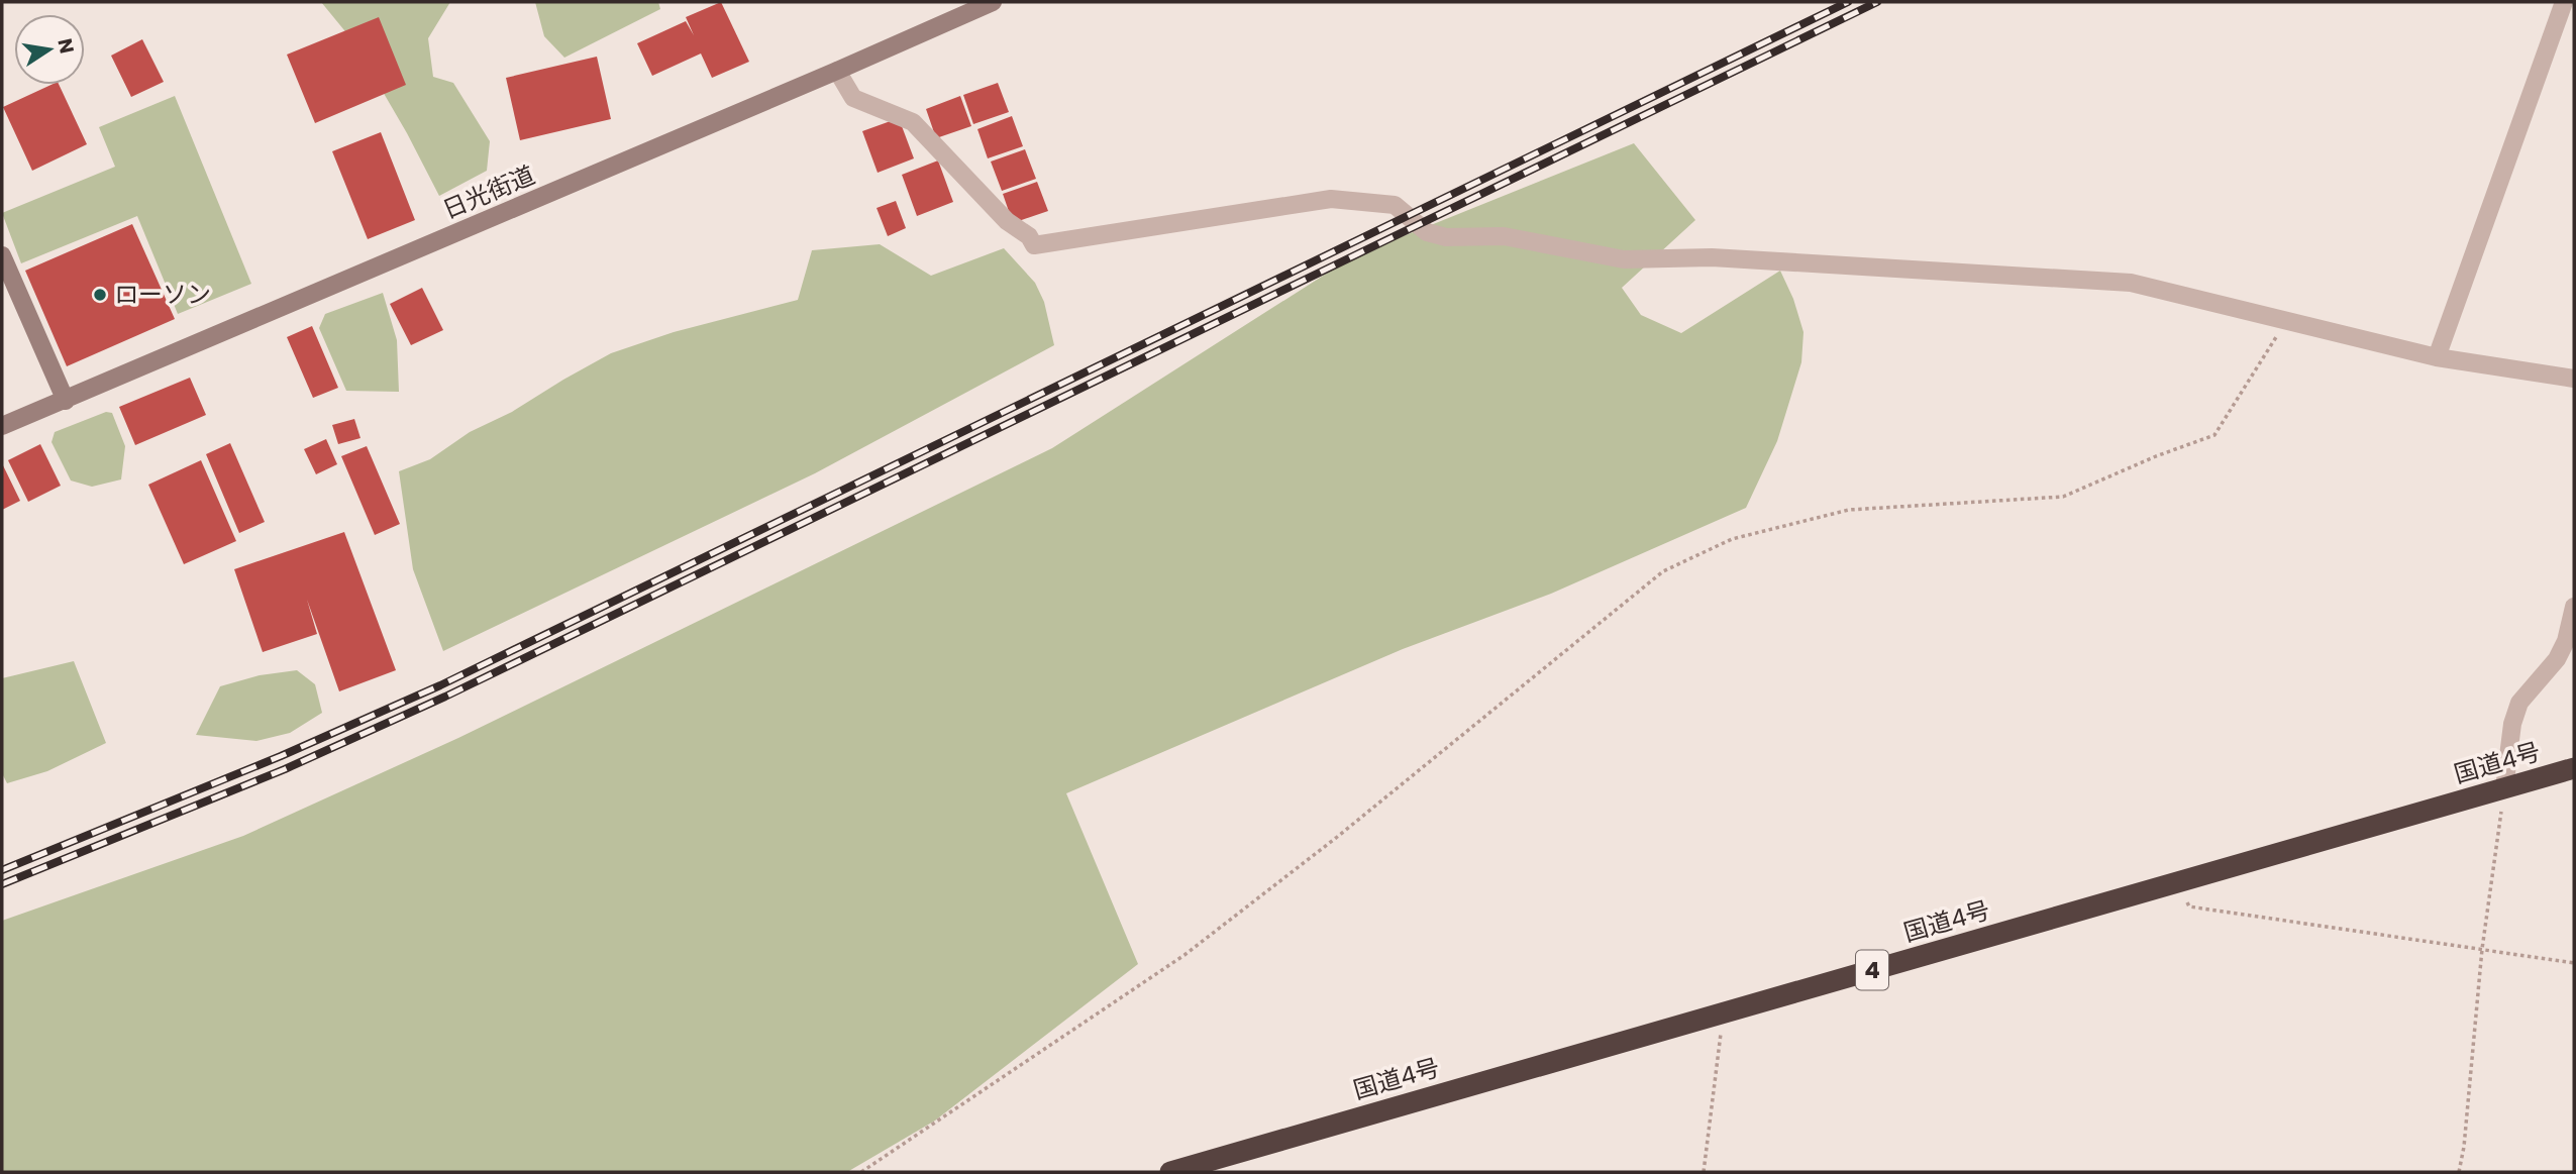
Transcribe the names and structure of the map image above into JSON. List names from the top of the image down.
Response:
{
  "streets": {
    "highway": ["国道4号", "4"],
    "main road": ["日光街道"]
  },
  "places": ["ローソン"],
  "north": "right"
}
